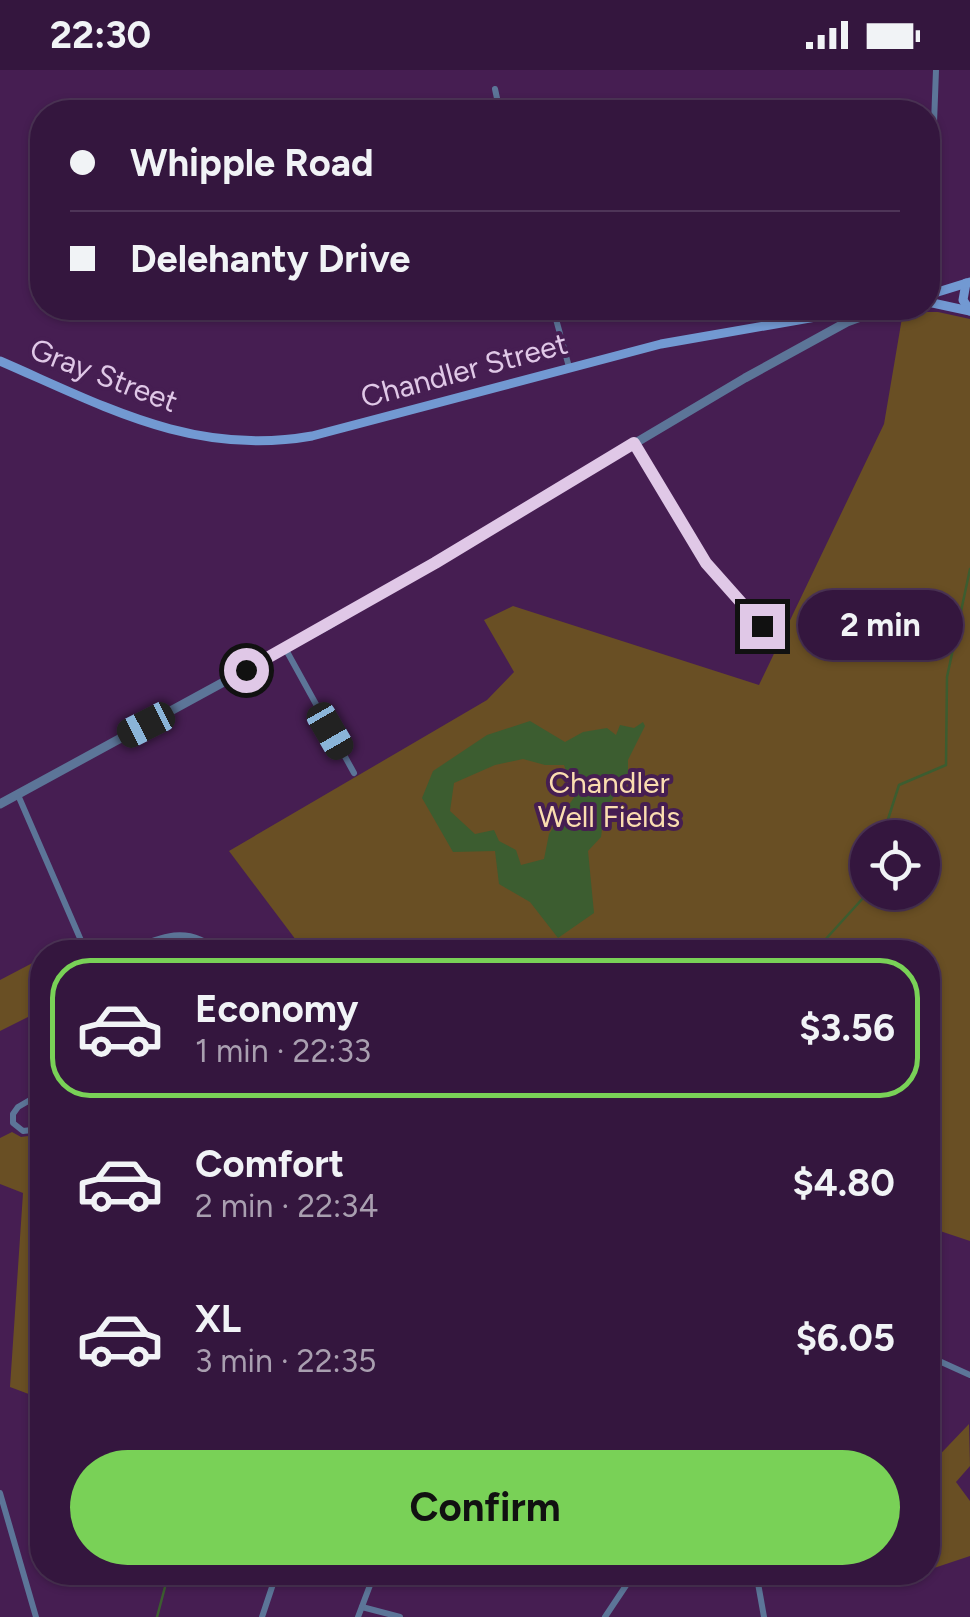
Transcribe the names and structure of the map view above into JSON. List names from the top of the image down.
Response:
{
  "streets": {
    "main road": ["Chandler Street", "Gray Street"]
  },
  "crossings": [
    ["Chandler Street", "Gray Street"]
  ],
  "parks": ["Chandler Well Fields"],
  "page": {
    "status": "22:30",
    "banner": ["Whipple Road", "Delehanty Drive"],
    "bubble": "2 min",
    "list": [
      {
        "name": "Economy",
        "note": "1 min · 22:33",
        "value": "$3.56"
      },
      {
        "name": "Comfort",
        "note": "2 min · 22:34",
        "value": "$4.80"
      },
      {
        "name": "XL",
        "note": "3 min · 22:35",
        "value": "$6.05"
      }
    ],
    "buttons": "Confirm"
  }
}
